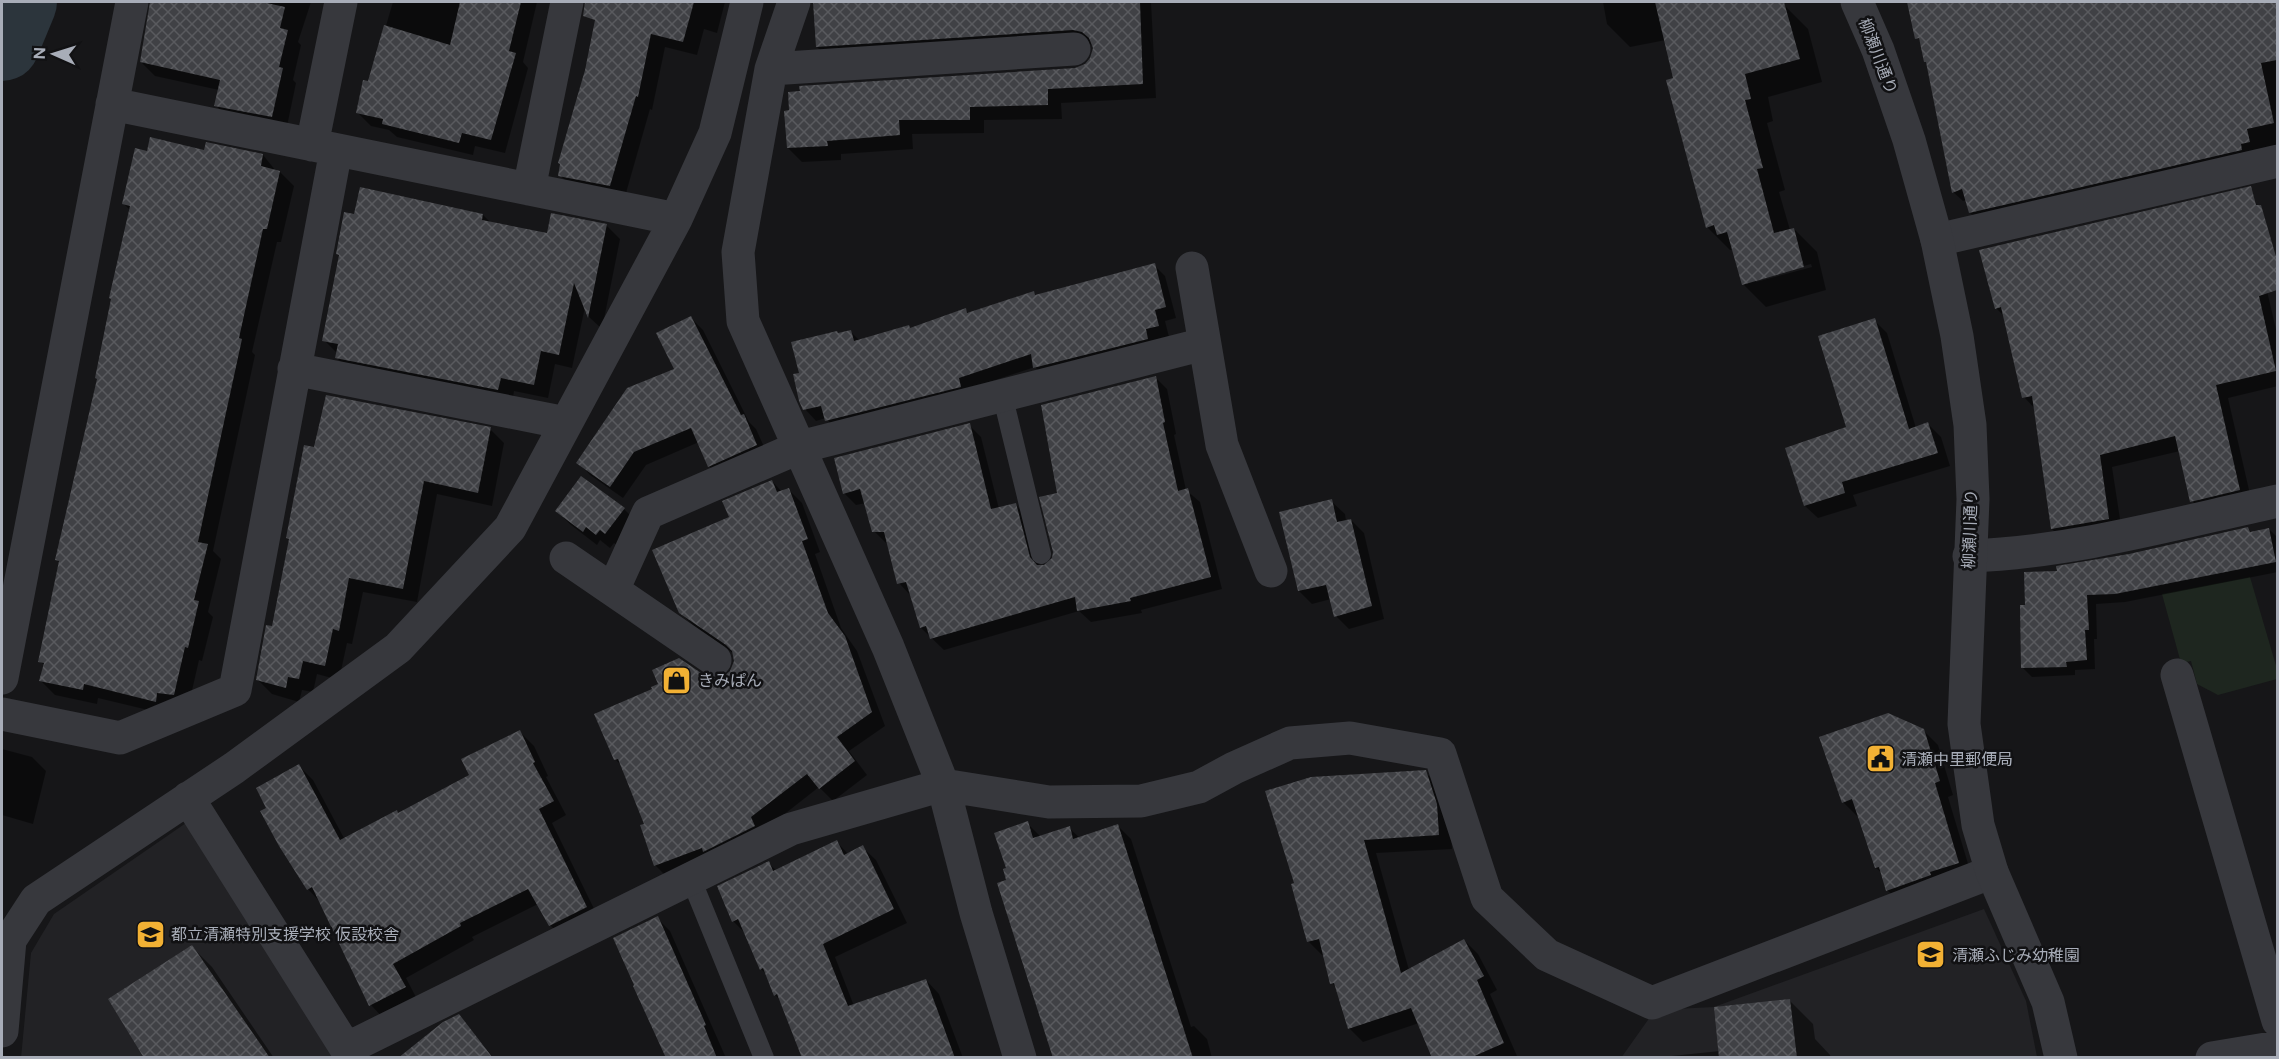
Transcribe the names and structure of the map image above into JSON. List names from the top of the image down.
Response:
{
  "streets": {
    "street": ["柳瀬川通り"]
  },
  "places": {
    "shop": ["きみぱん"],
    "public building": ["清瀬中里郵便局"],
    "school or university": ["都立清瀬特別支援学校 仮設校舎", "清瀬ふじみ幼稚園"]
  },
  "north": "left"
}
